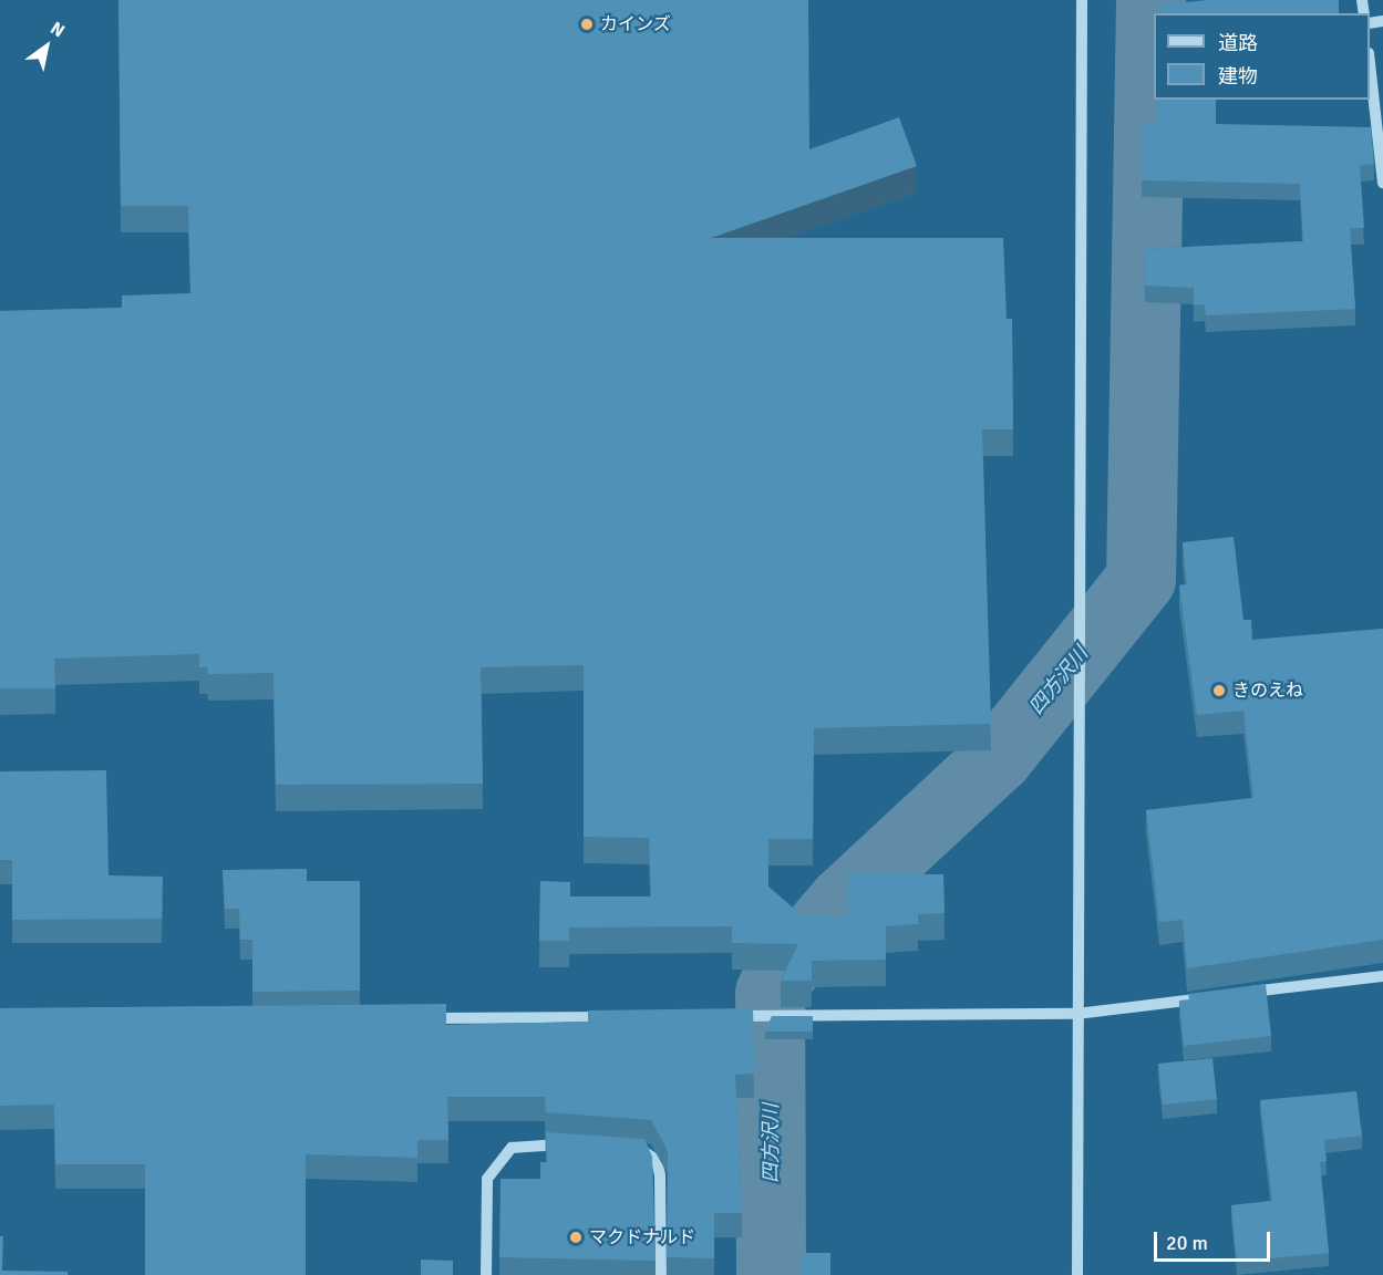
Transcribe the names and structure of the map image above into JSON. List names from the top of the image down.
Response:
{
  "water": ["四方沢川"],
  "places": ["カインズ", "きのえね", "マクドナルド"],
  "legend": ["道路", "建物"],
  "scale_bar": "20 m",
  "north": "top right"
}
